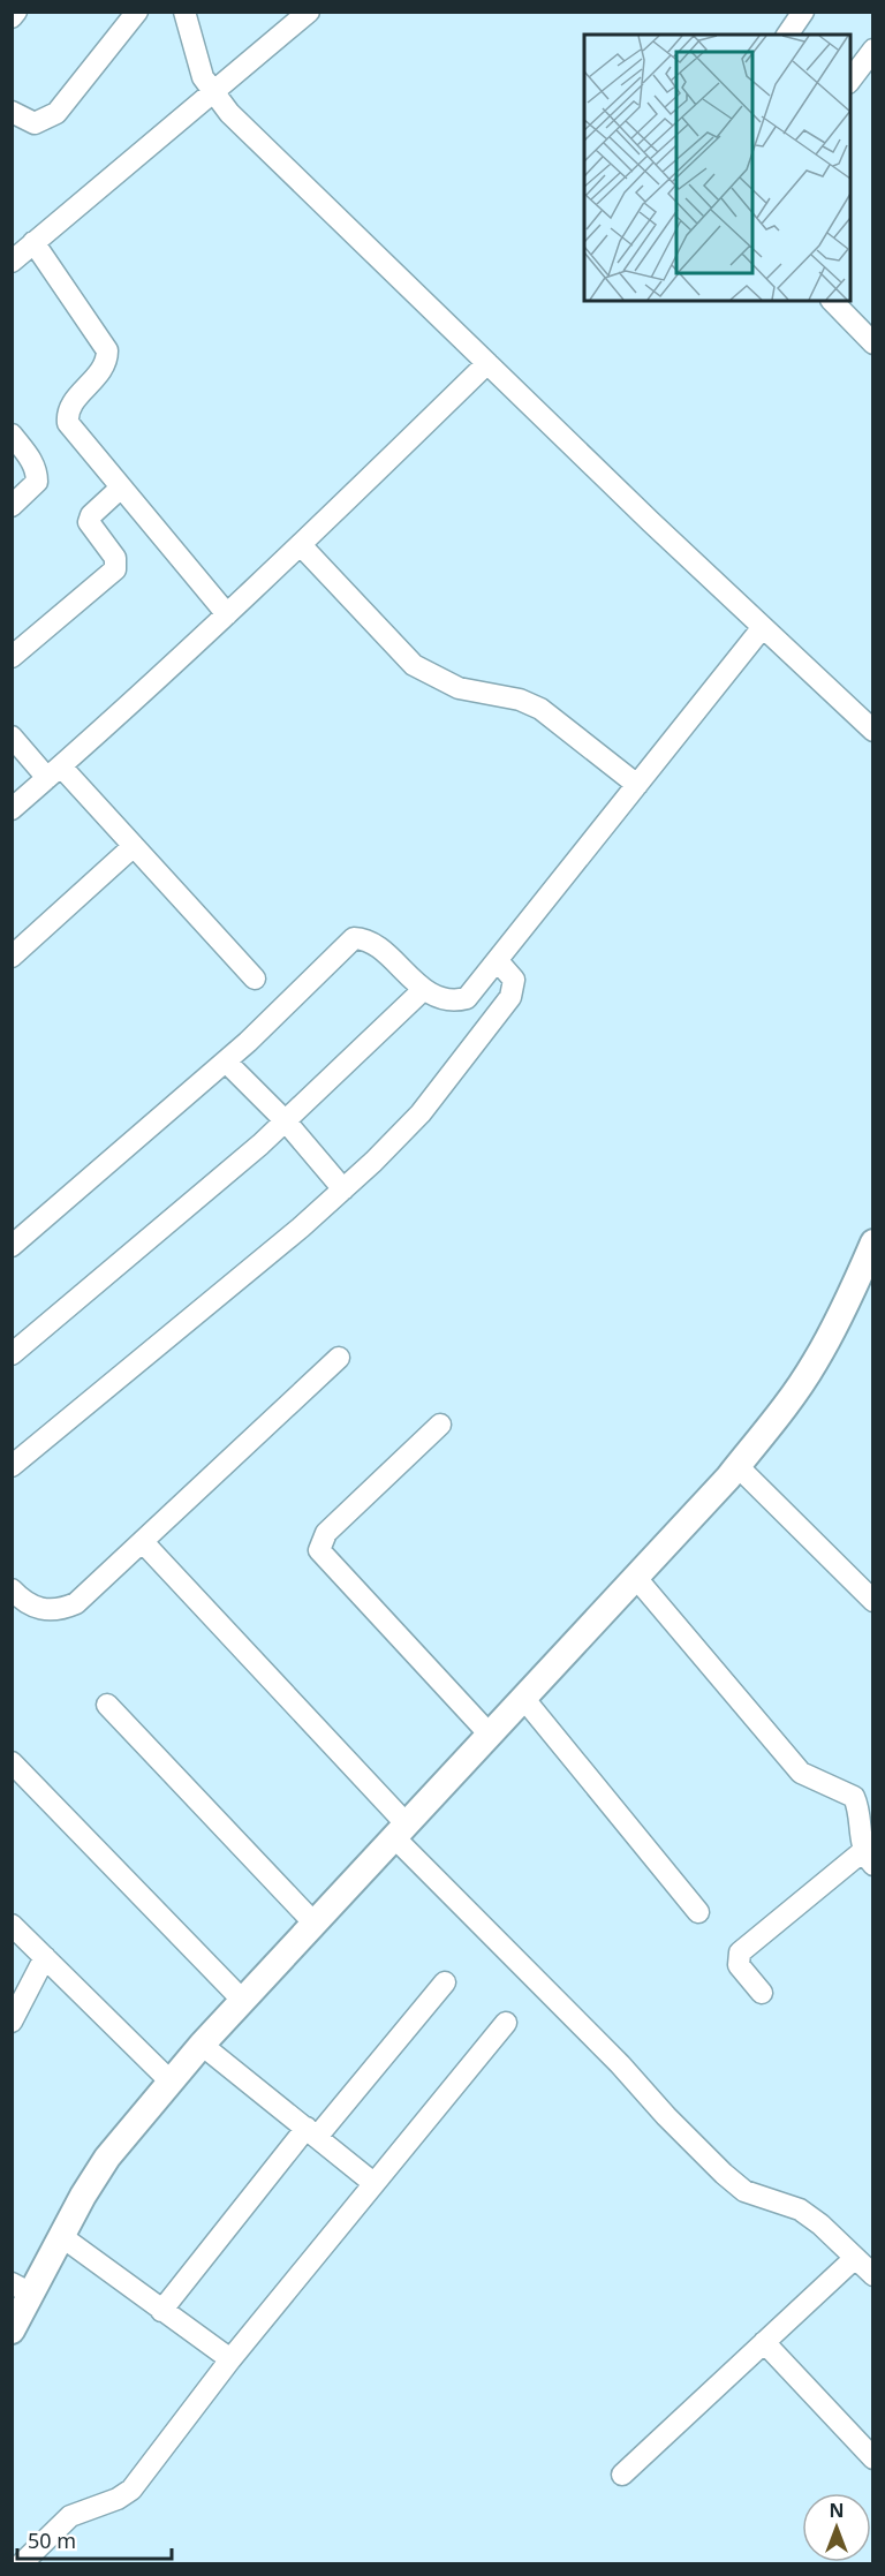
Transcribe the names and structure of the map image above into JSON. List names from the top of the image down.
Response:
{
  "scale_bar": "50 m",
  "north": "top"
}
